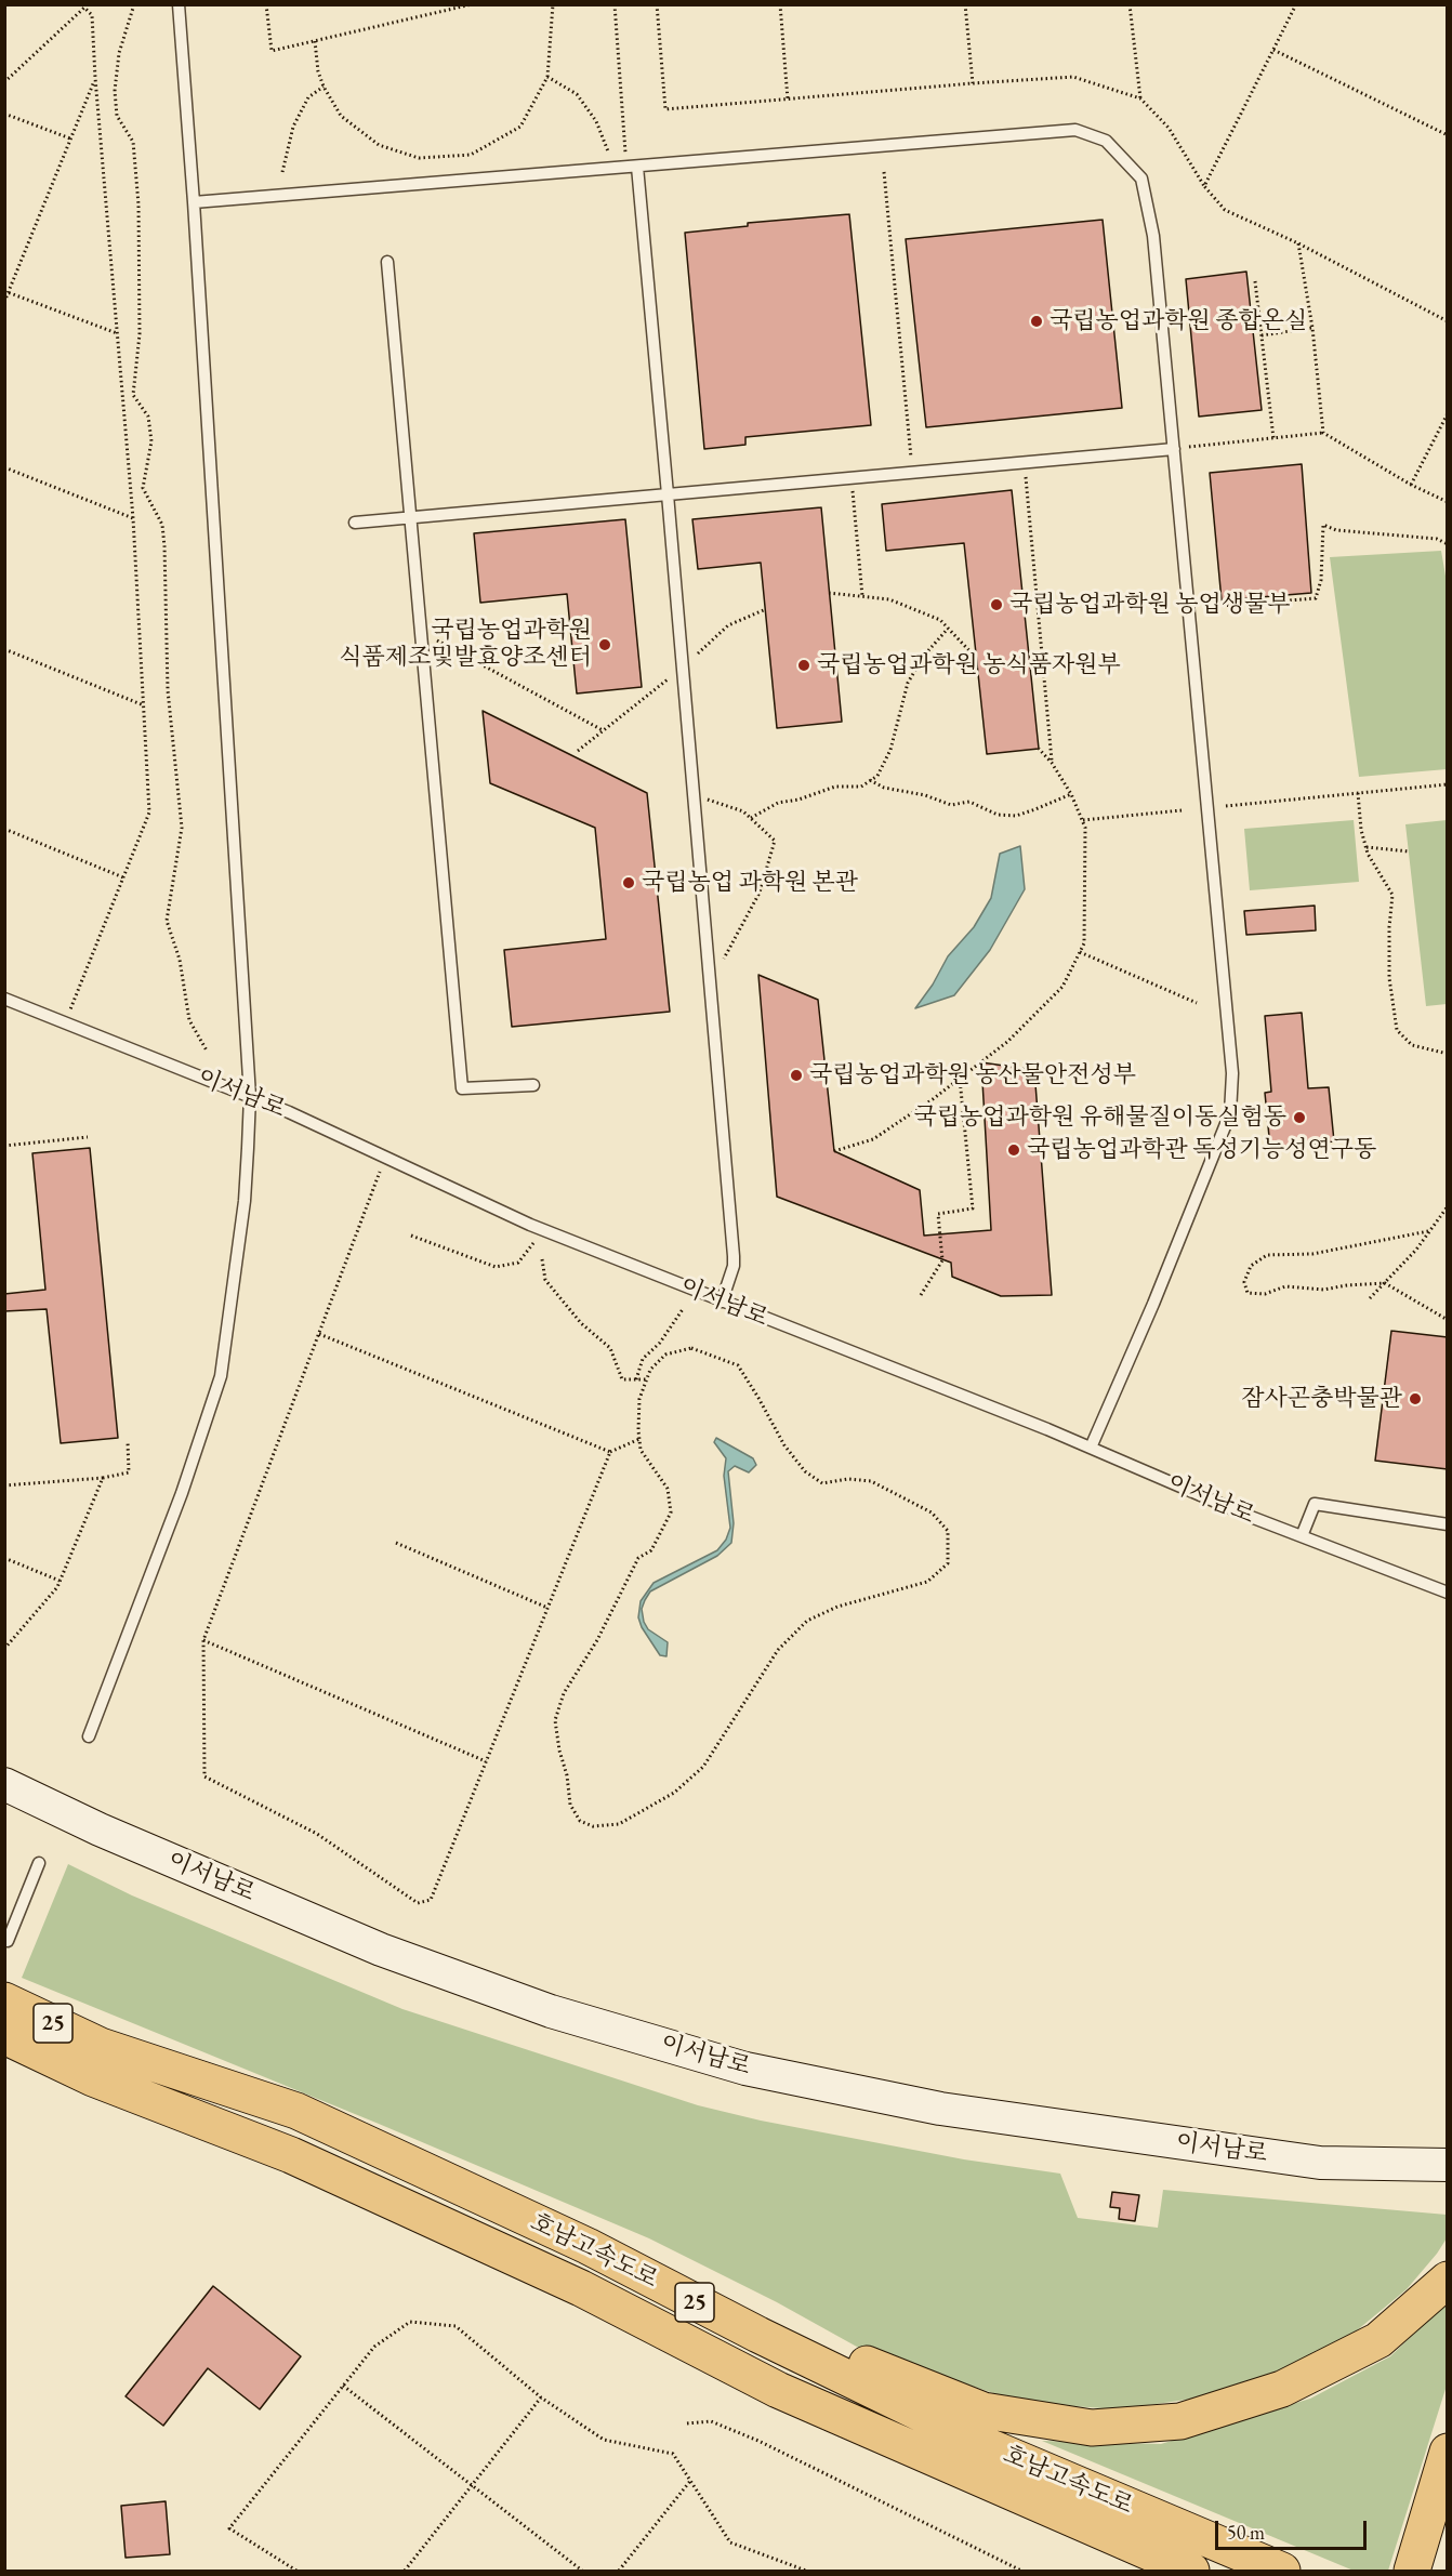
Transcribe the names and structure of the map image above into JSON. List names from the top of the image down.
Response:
{
  "streets": {
    "highway": ["25", "호남고속도로"],
    "main road": ["이서남로"]
  },
  "places": [
    "국립농업과학원 종합온실",
    "국립농업과학원 농업생물부",
    "국립농업과학원 식품제조및발효양조센터",
    "국립농업과학원 농식품자원부",
    "국립농업 과학원 본관",
    "국립농업과학원 농산물안전성부",
    "국립농업과학원 유해물질이동실험동",
    "국립농업과학관 독성기능성연구동",
    "잠사곤충박물관"
  ],
  "scale_bar": "50 m"
}
